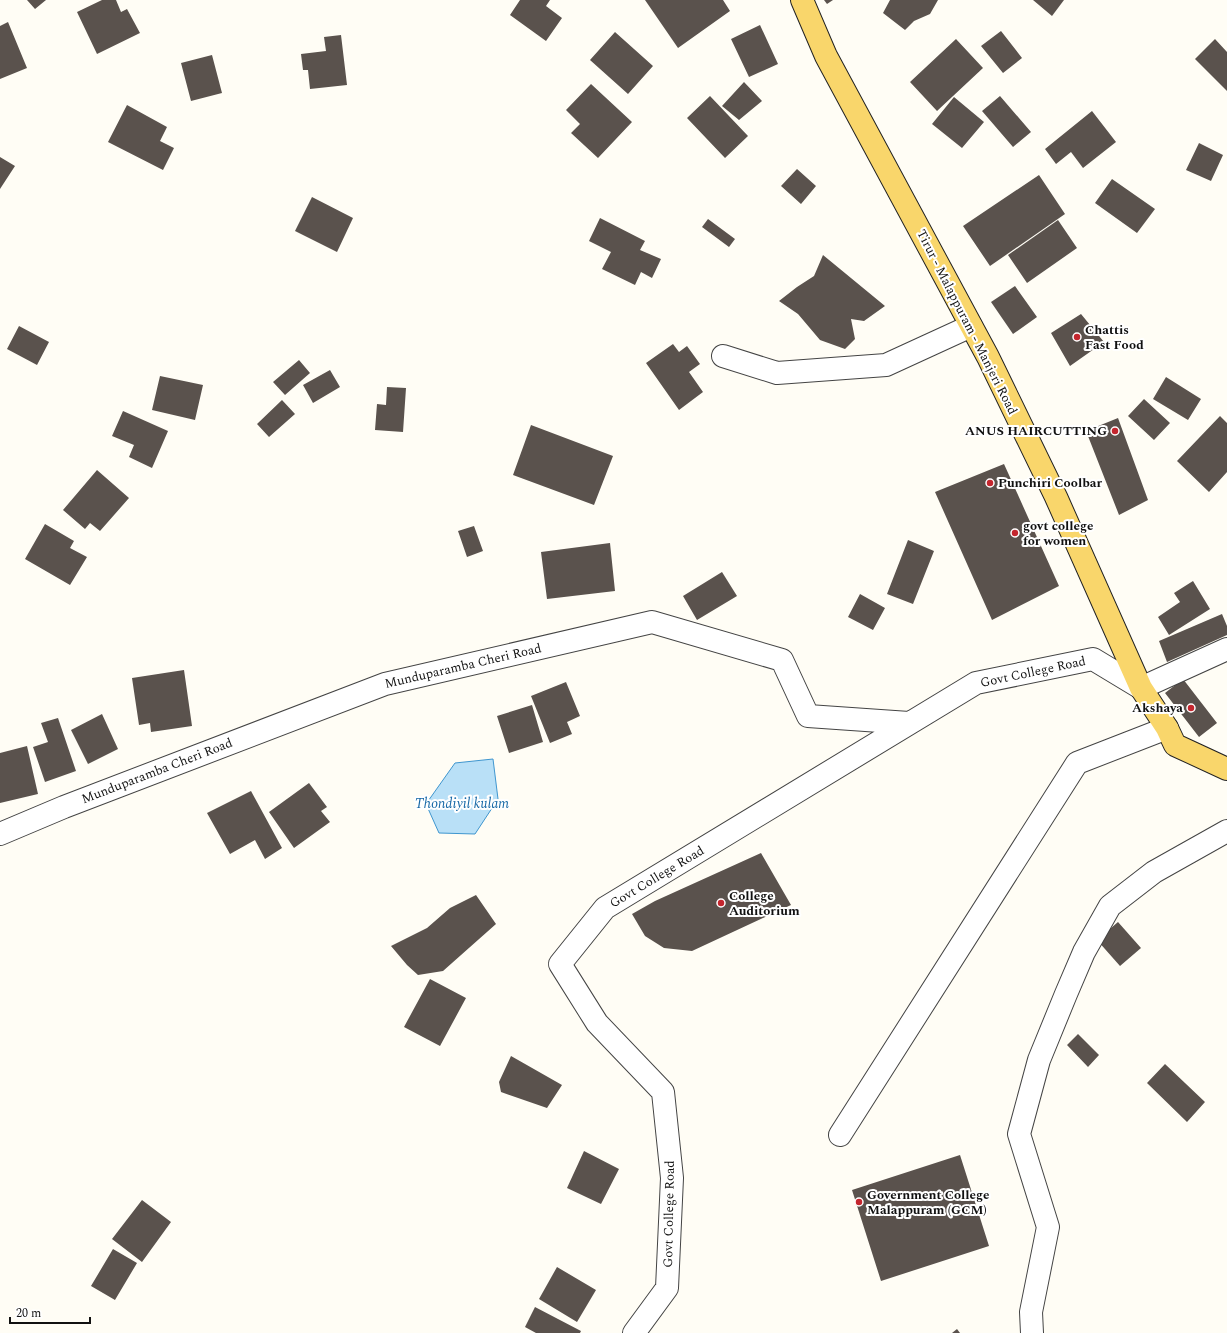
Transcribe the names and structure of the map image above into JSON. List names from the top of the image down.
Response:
{
  "streets": {
    "main road": ["Tirur - Malappuram - Manjeri Road"],
    "street": ["Munduparamba Cheri Road", "Govt College Road"]
  },
  "crossings": [
    ["Tirur - Malappuram - Manjeri Road", "Govt College Road"],
    ["Munduparamba Cheri Road", "Govt College Road"]
  ],
  "water": ["Thondiyil kulam"],
  "places": [
    "Chattis Fast Food",
    "ANUS HAIRCUTTING",
    "Punchiri Coolbar",
    "govt college for women",
    "Akshaya",
    "College Auditorium",
    "Government College Malappuram (GCM)"
  ],
  "scale_bar": "20 m"
}
